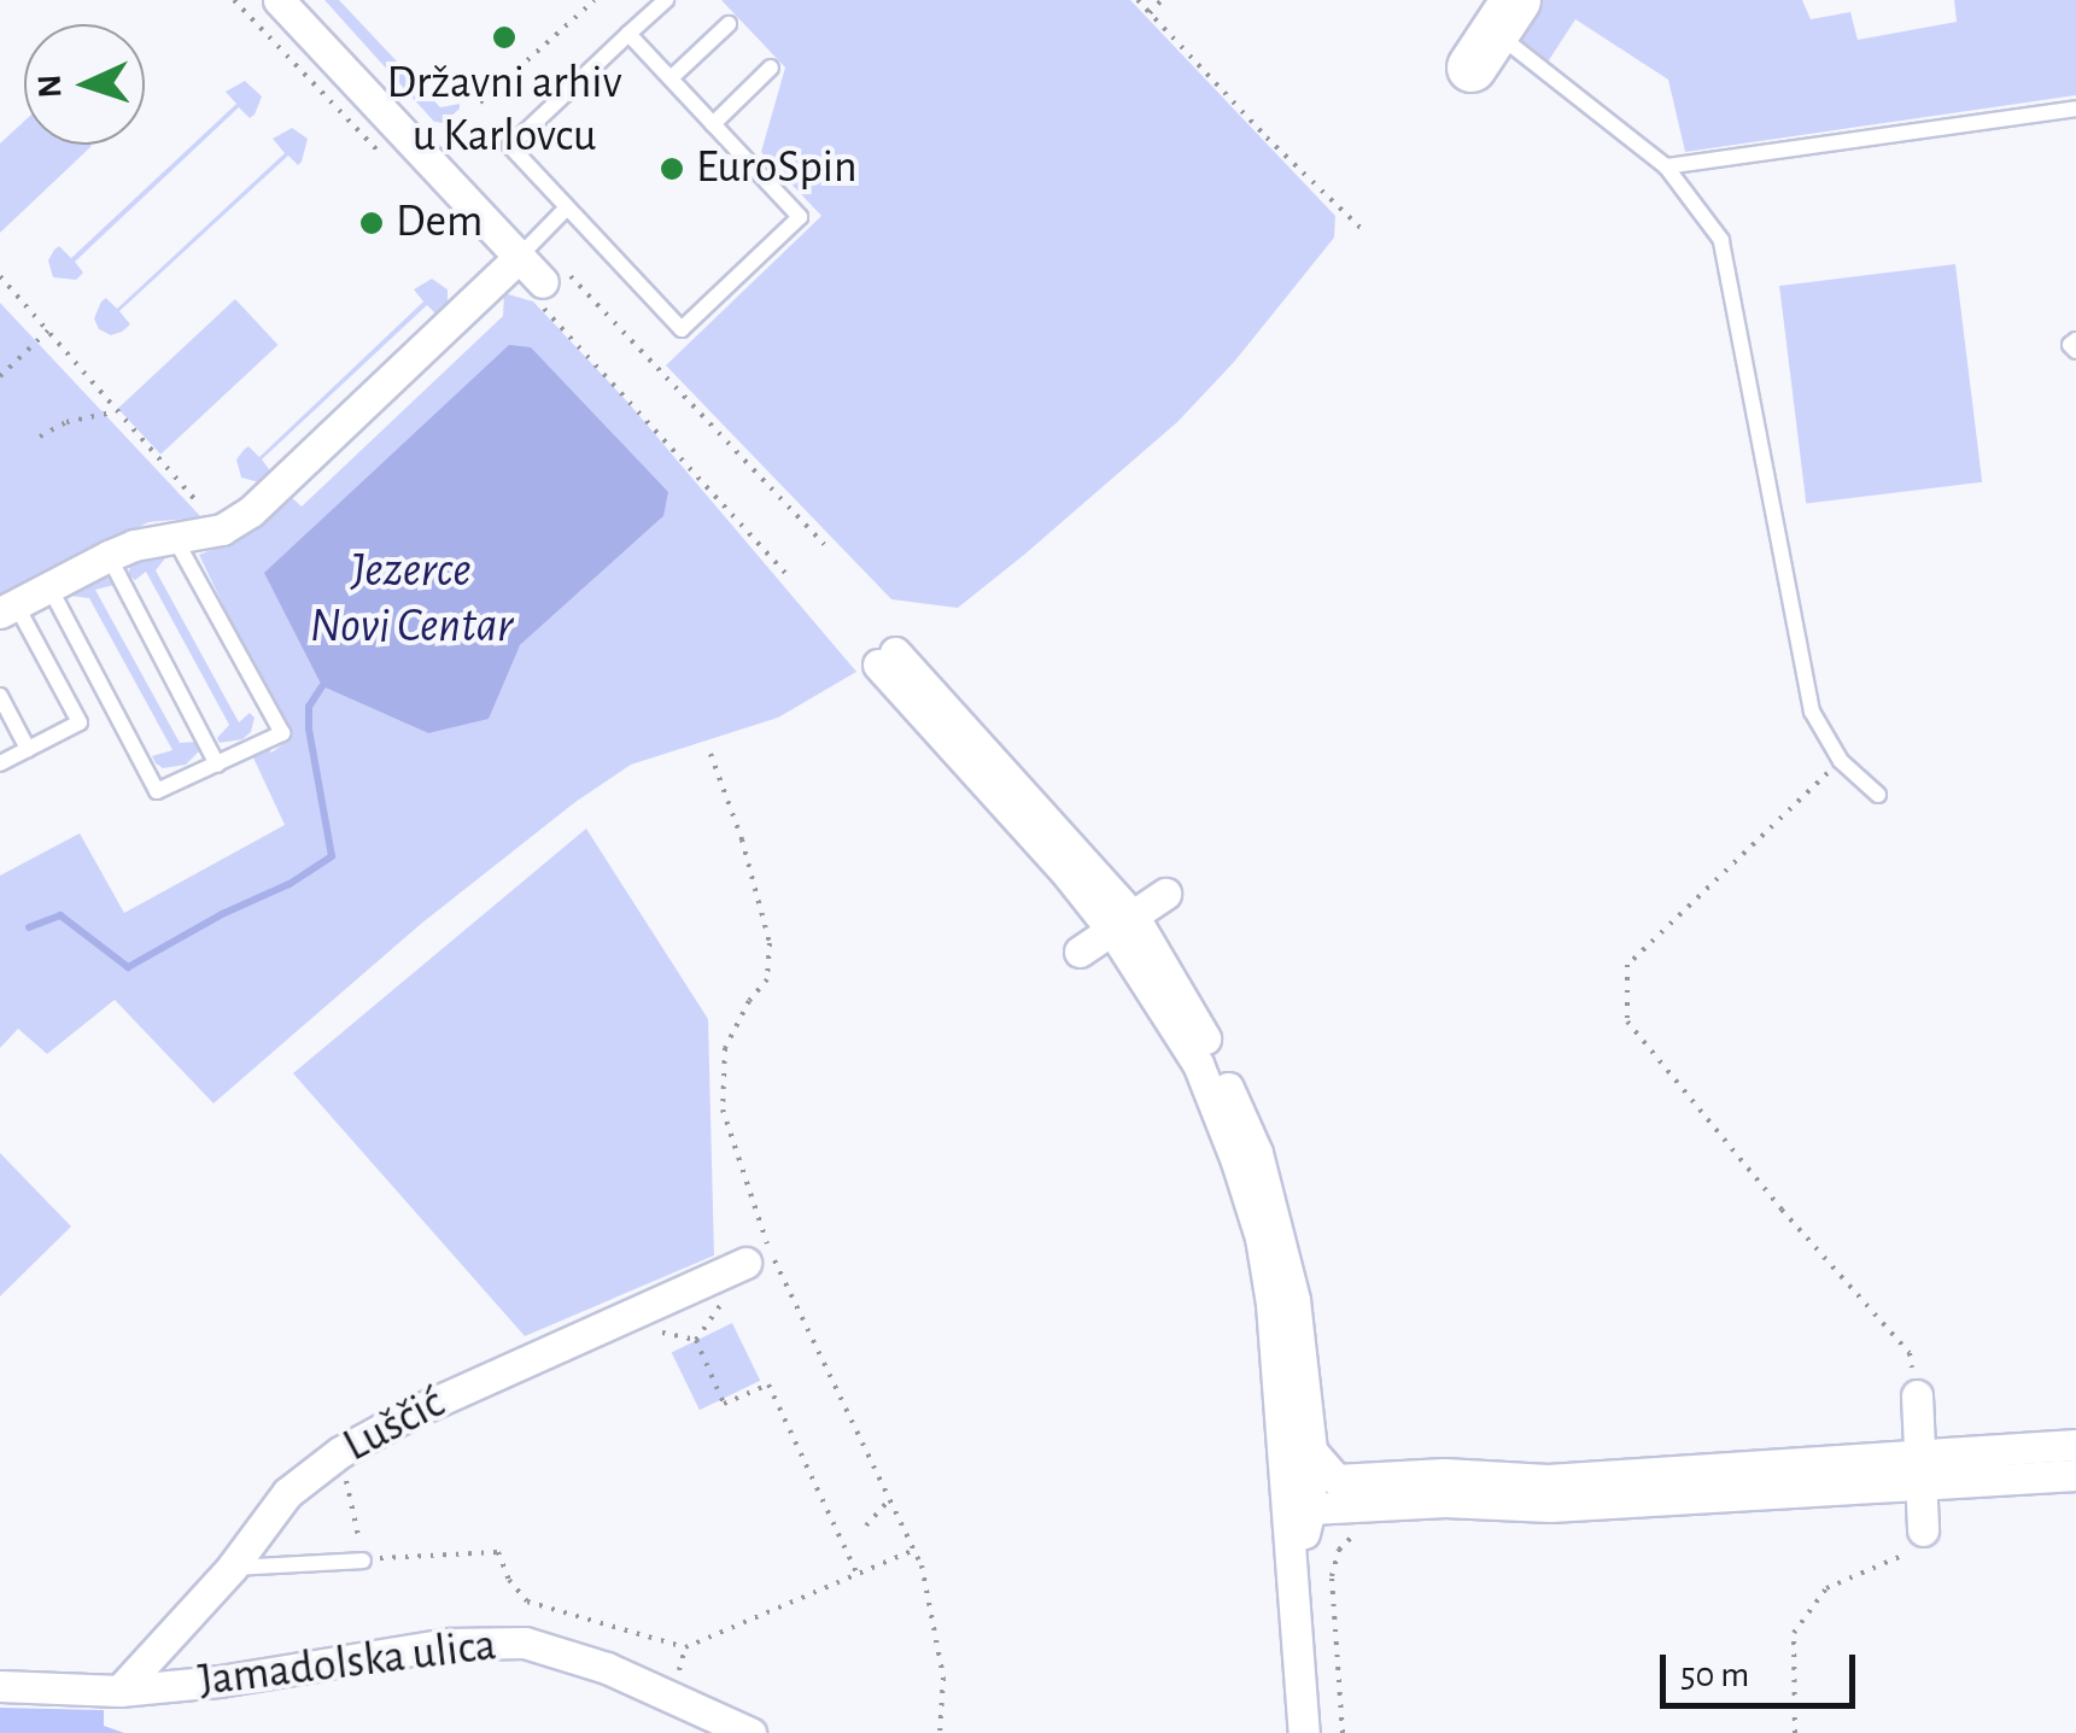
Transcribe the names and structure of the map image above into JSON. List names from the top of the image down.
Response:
{
  "streets": {
    "street": ["Luščić", "Jamadolska ulica"]
  },
  "crossings": [
    ["Luščić", "Jamadolska ulica"]
  ],
  "water": ["Jezerce Novi Centar"],
  "places": ["Državni arhiv u Karlovcu", "EuroSpin", "Dem"],
  "scale_bar": "50 m",
  "north": "left"
}
